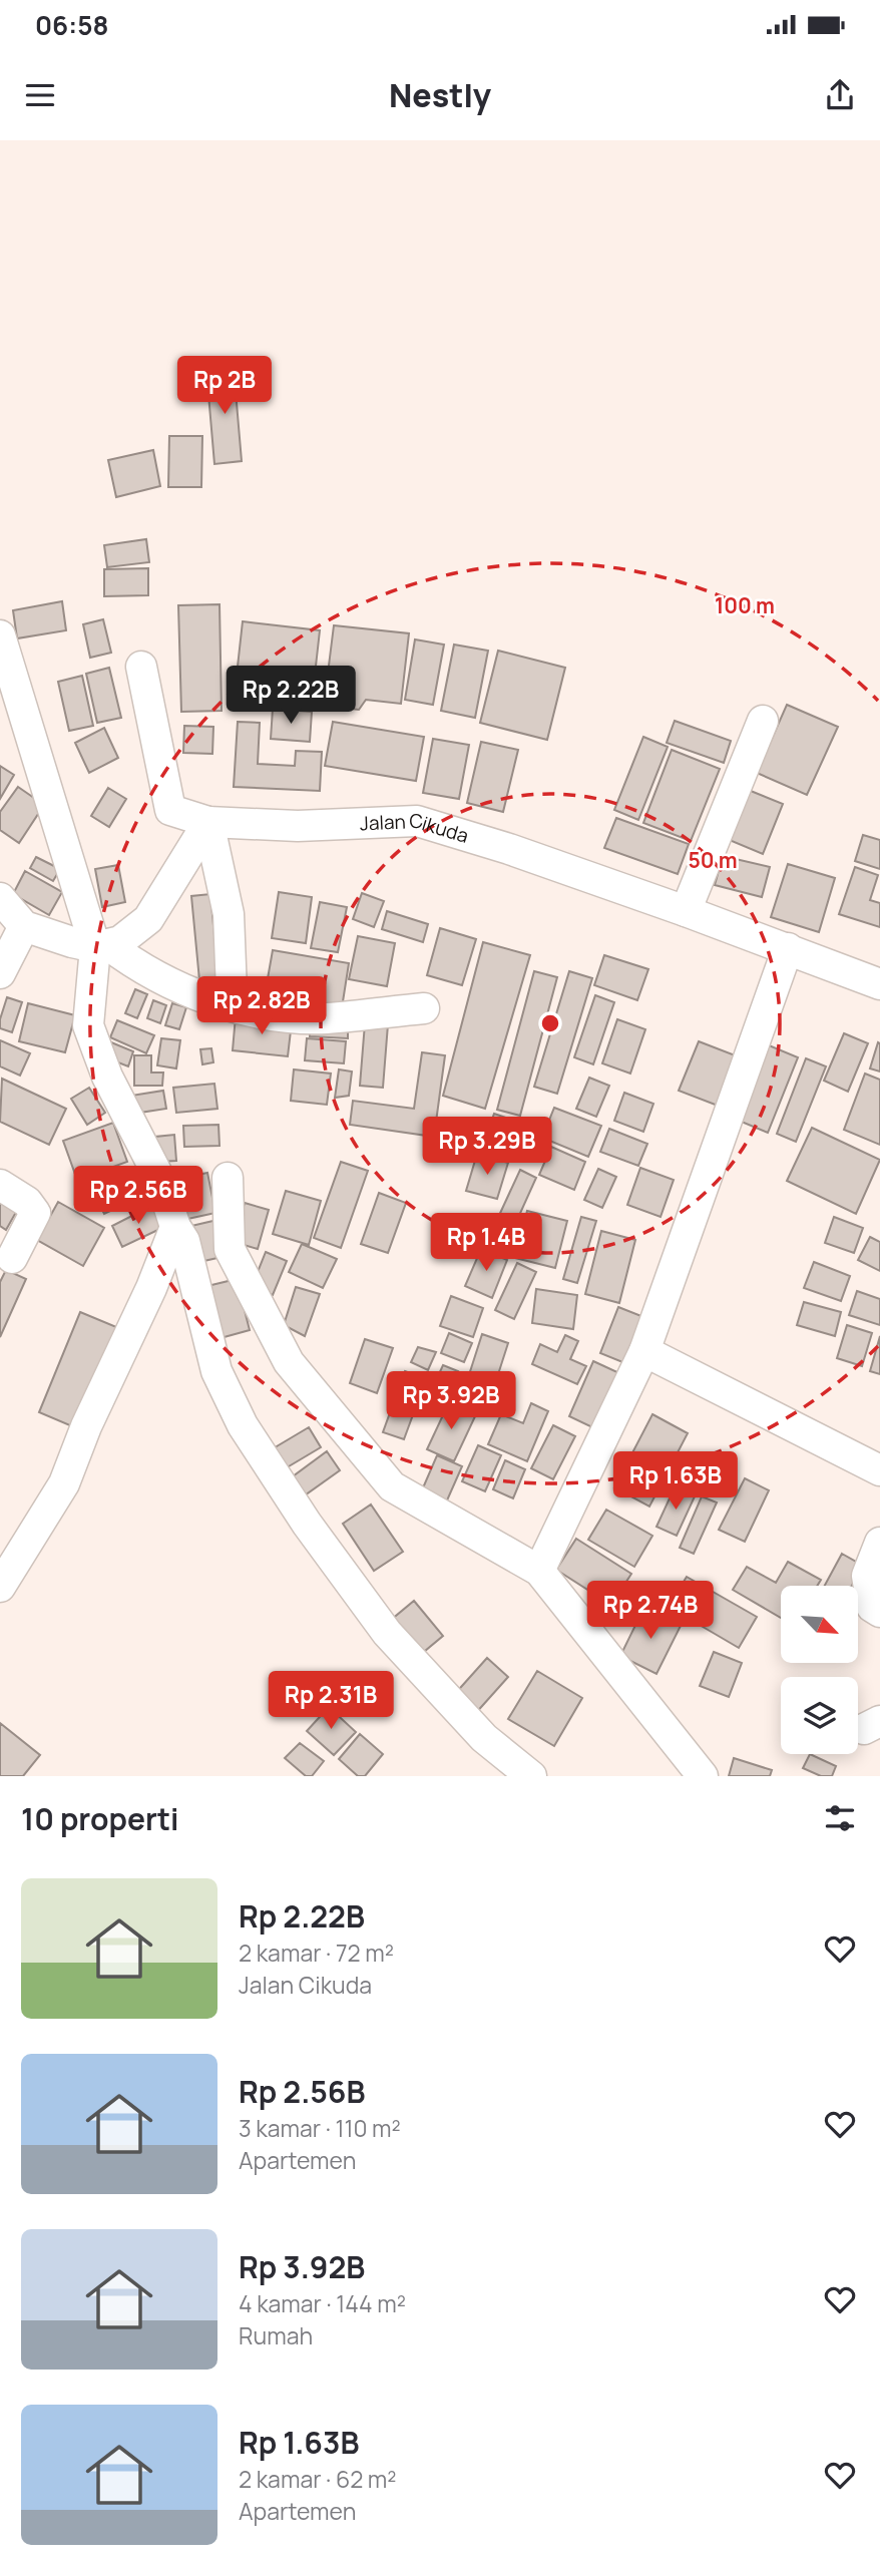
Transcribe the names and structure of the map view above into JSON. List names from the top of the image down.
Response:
{
  "streets": {
    "street": ["Jalan Cikuda"]
  },
  "north": "bottom right",
  "page": {
    "status": "06:58",
    "header": "Nestly",
    "price": [
      "Rp 2B",
      "Rp 2.22B",
      "Rp 2.82B",
      "Rp 3.29B",
      "Rp 2.56B",
      "Rp 1.4B",
      "Rp 3.92B",
      "Rp 1.63B",
      "Rp 2.74B",
      "Rp 2.31B"
    ],
    "heading": "10 properti",
    "list": [
      {
        "name": "Rp 2.22B",
        "note": "2 kamar · 72 m² · Jalan Cikuda"
      },
      {
        "name": "Rp 2.56B",
        "note": "3 kamar · 110 m² · Apartemen"
      },
      {
        "name": "Rp 3.92B",
        "note": "4 kamar · 144 m² · Rumah"
      },
      {
        "name": "Rp 1.63B",
        "note": "2 kamar · 62 m² · Apartemen"
      }
    ]
  },
  "rings": ["100 m", "50 m"]
}
